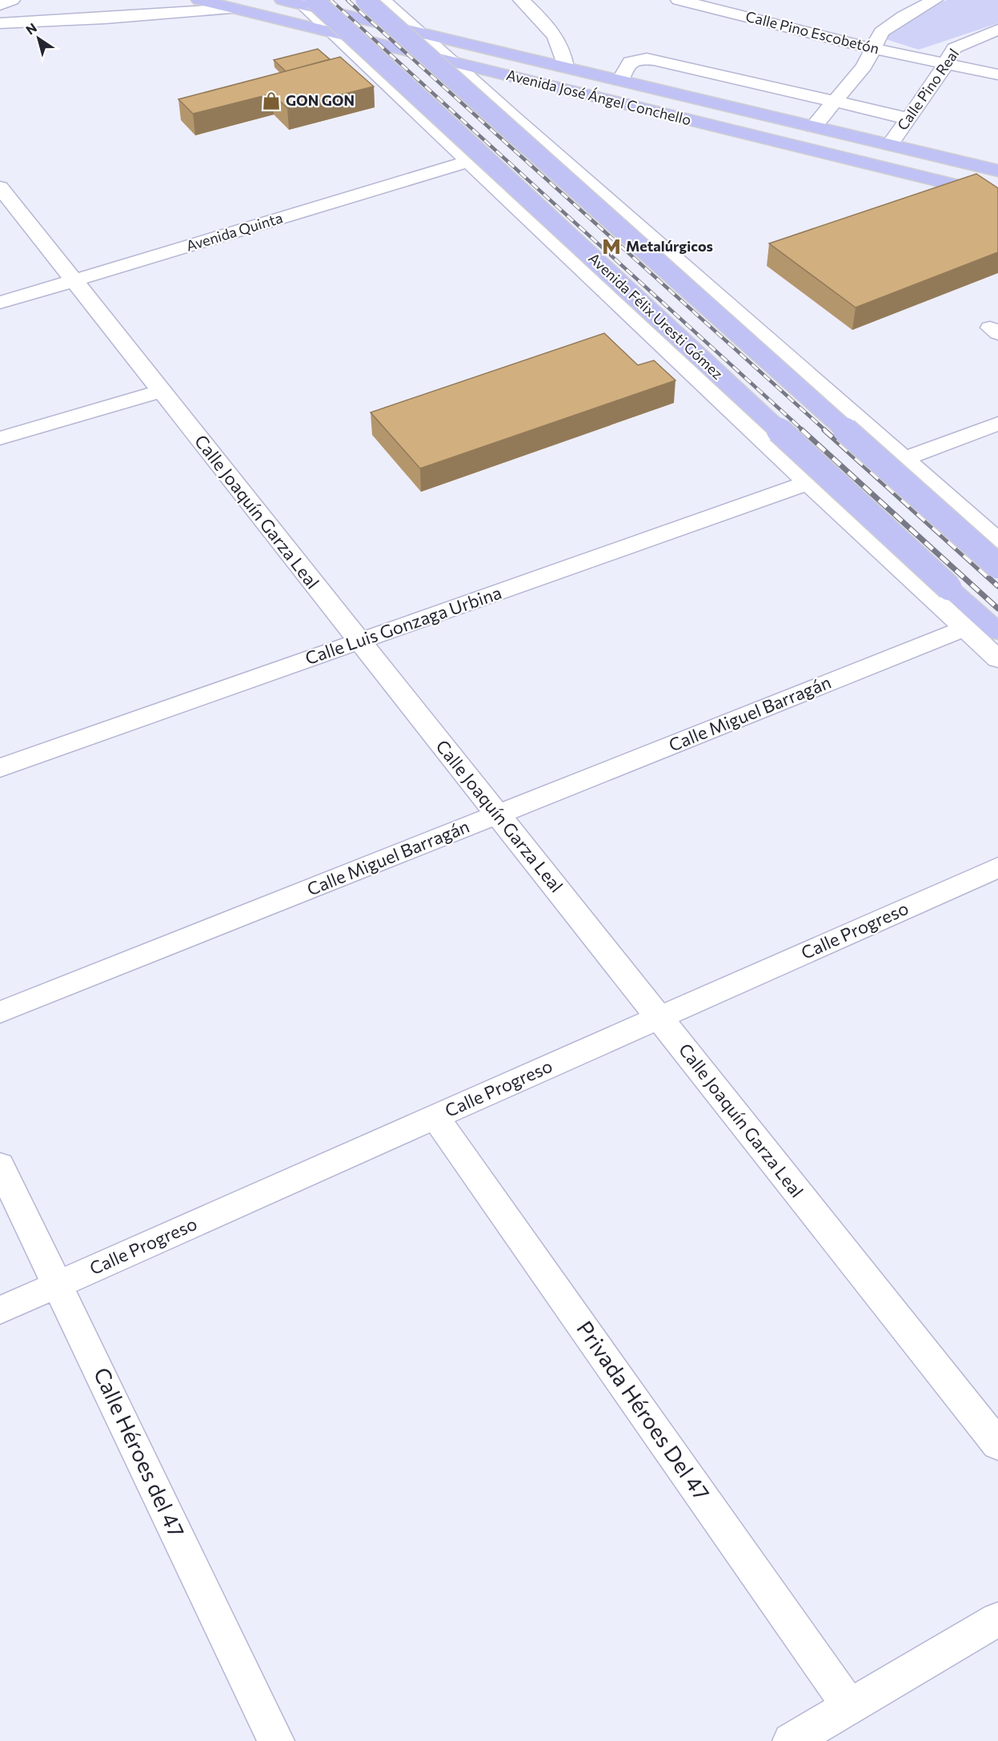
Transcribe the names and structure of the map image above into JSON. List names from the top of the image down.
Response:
{
  "streets": {
    "main road": ["Avenida José Ángel Conchello", "Avenida Félix Uresti Gómez"],
    "street": [
      "Calle Pino Escobetón",
      "Calle Pino Real",
      "Avenida Quinta",
      "Calle Joaquín Garza Leal",
      "Calle Luis Gonzaga Urbina",
      "Calle Miguel Barragán",
      "Calle Progreso",
      "Privada Héroes Del 47",
      "Calle Héroes del 47"
    ]
  },
  "crossings": [
    ["Calle Pino Escobetón", "Calle Pino Real"],
    ["Calle Pino Real", "Avenida José Ángel Conchello"],
    ["Avenida José Ángel Conchello", "Avenida Félix Uresti Gómez"],
    ["Avenida Quinta", "Calle Joaquín Garza Leal"],
    ["Calle Joaquín Garza Leal", "Calle Luis Gonzaga Urbina"],
    ["Calle Joaquín Garza Leal", "Calle Miguel Barragán"],
    ["Calle Joaquín Garza Leal", "Calle Progreso"],
    ["Calle Progreso", "Privada Héroes Del 47"],
    ["Calle Progreso", "Calle Héroes del 47"]
  ],
  "places": {
    "shop": ["GON GON"],
    "metro station": ["Metalúrgicos"]
  },
  "north": "top left"
}
